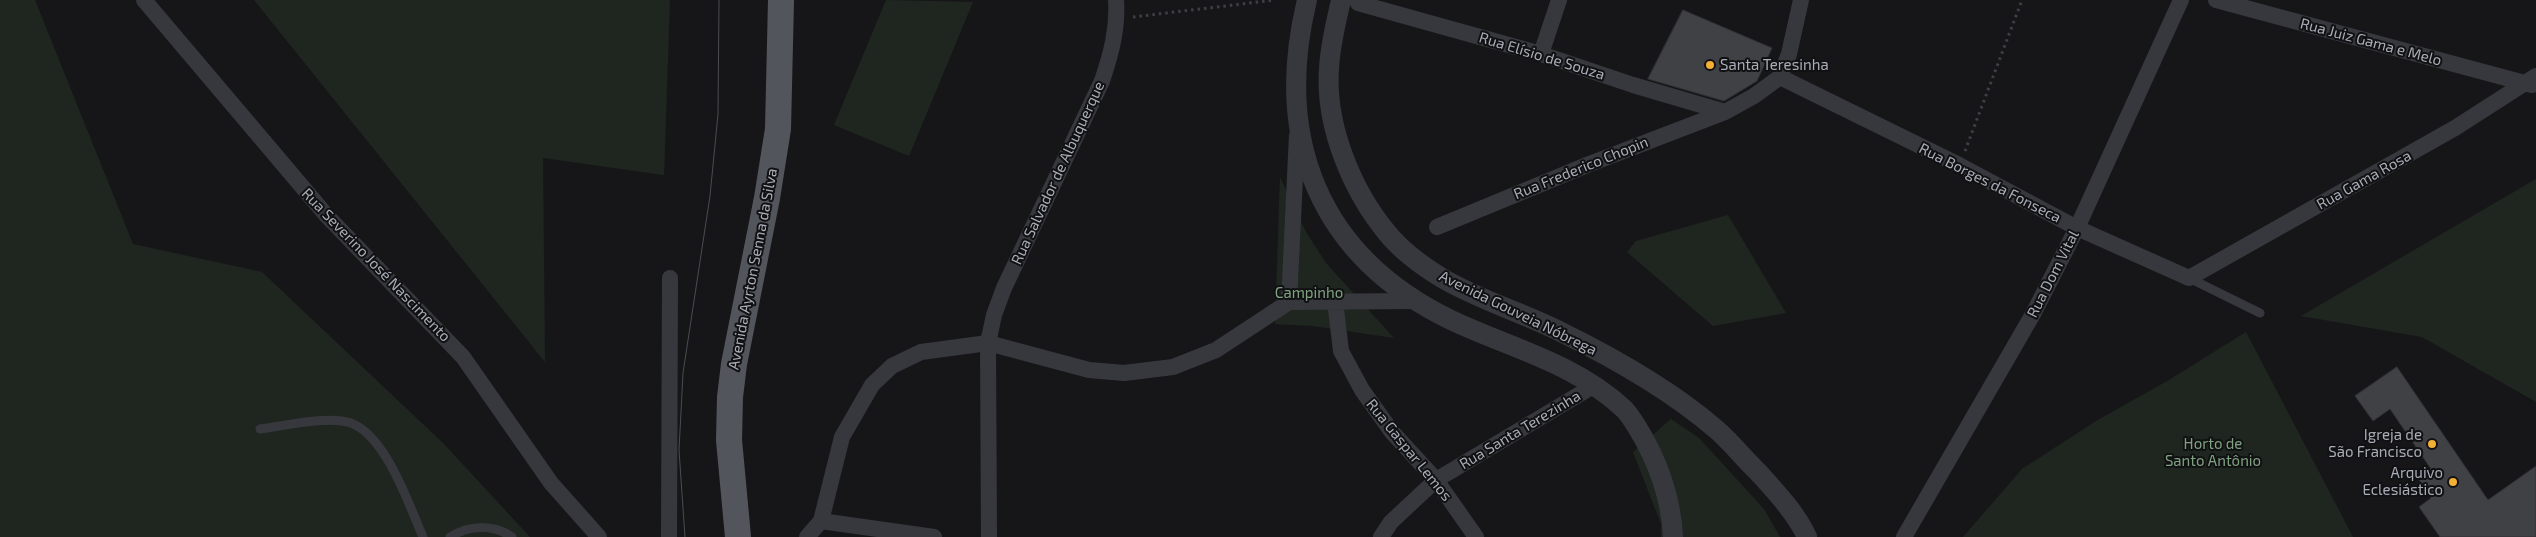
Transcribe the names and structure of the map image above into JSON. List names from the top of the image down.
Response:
{
  "streets": {
    "main road": ["Avenida Ayrton Senna da Silva"],
    "street": [
      "Rua Juiz Gama e Melo",
      "Rua Elísio de Souza",
      "Rua Frederico Chopin",
      "Rua Salvador de Albuquerque",
      "Rua Gama Rosa",
      "Rua Borges da Fonseca",
      "Rua Severino José Nascimento",
      "Rua Dom Vital",
      "Avenida Gouveia Nóbrega",
      "Rua Santa Terezinha",
      "Rua Gaspar Lemos"
    ]
  },
  "crossings": [
    ["Rua Juiz Gama e Melo", "Rua Gama Rosa"],
    ["Rua Elísio de Souza", "Rua Frederico Chopin"],
    ["Rua Elísio de Souza", "Avenida Gouveia Nóbrega"],
    ["Rua Gama Rosa", "Rua Borges da Fonseca"],
    ["Rua Borges da Fonseca", "Rua Dom Vital"],
    ["Avenida Gouveia Nóbrega", "Rua Santa Terezinha"],
    ["Rua Santa Terezinha", "Rua Gaspar Lemos"]
  ],
  "parks": ["Campinho", "Horto de Santo Antônio"],
  "places": ["Santa Teresinha", "Igreja de São Francisco", "Arquivo Eclesiástico"]
}
